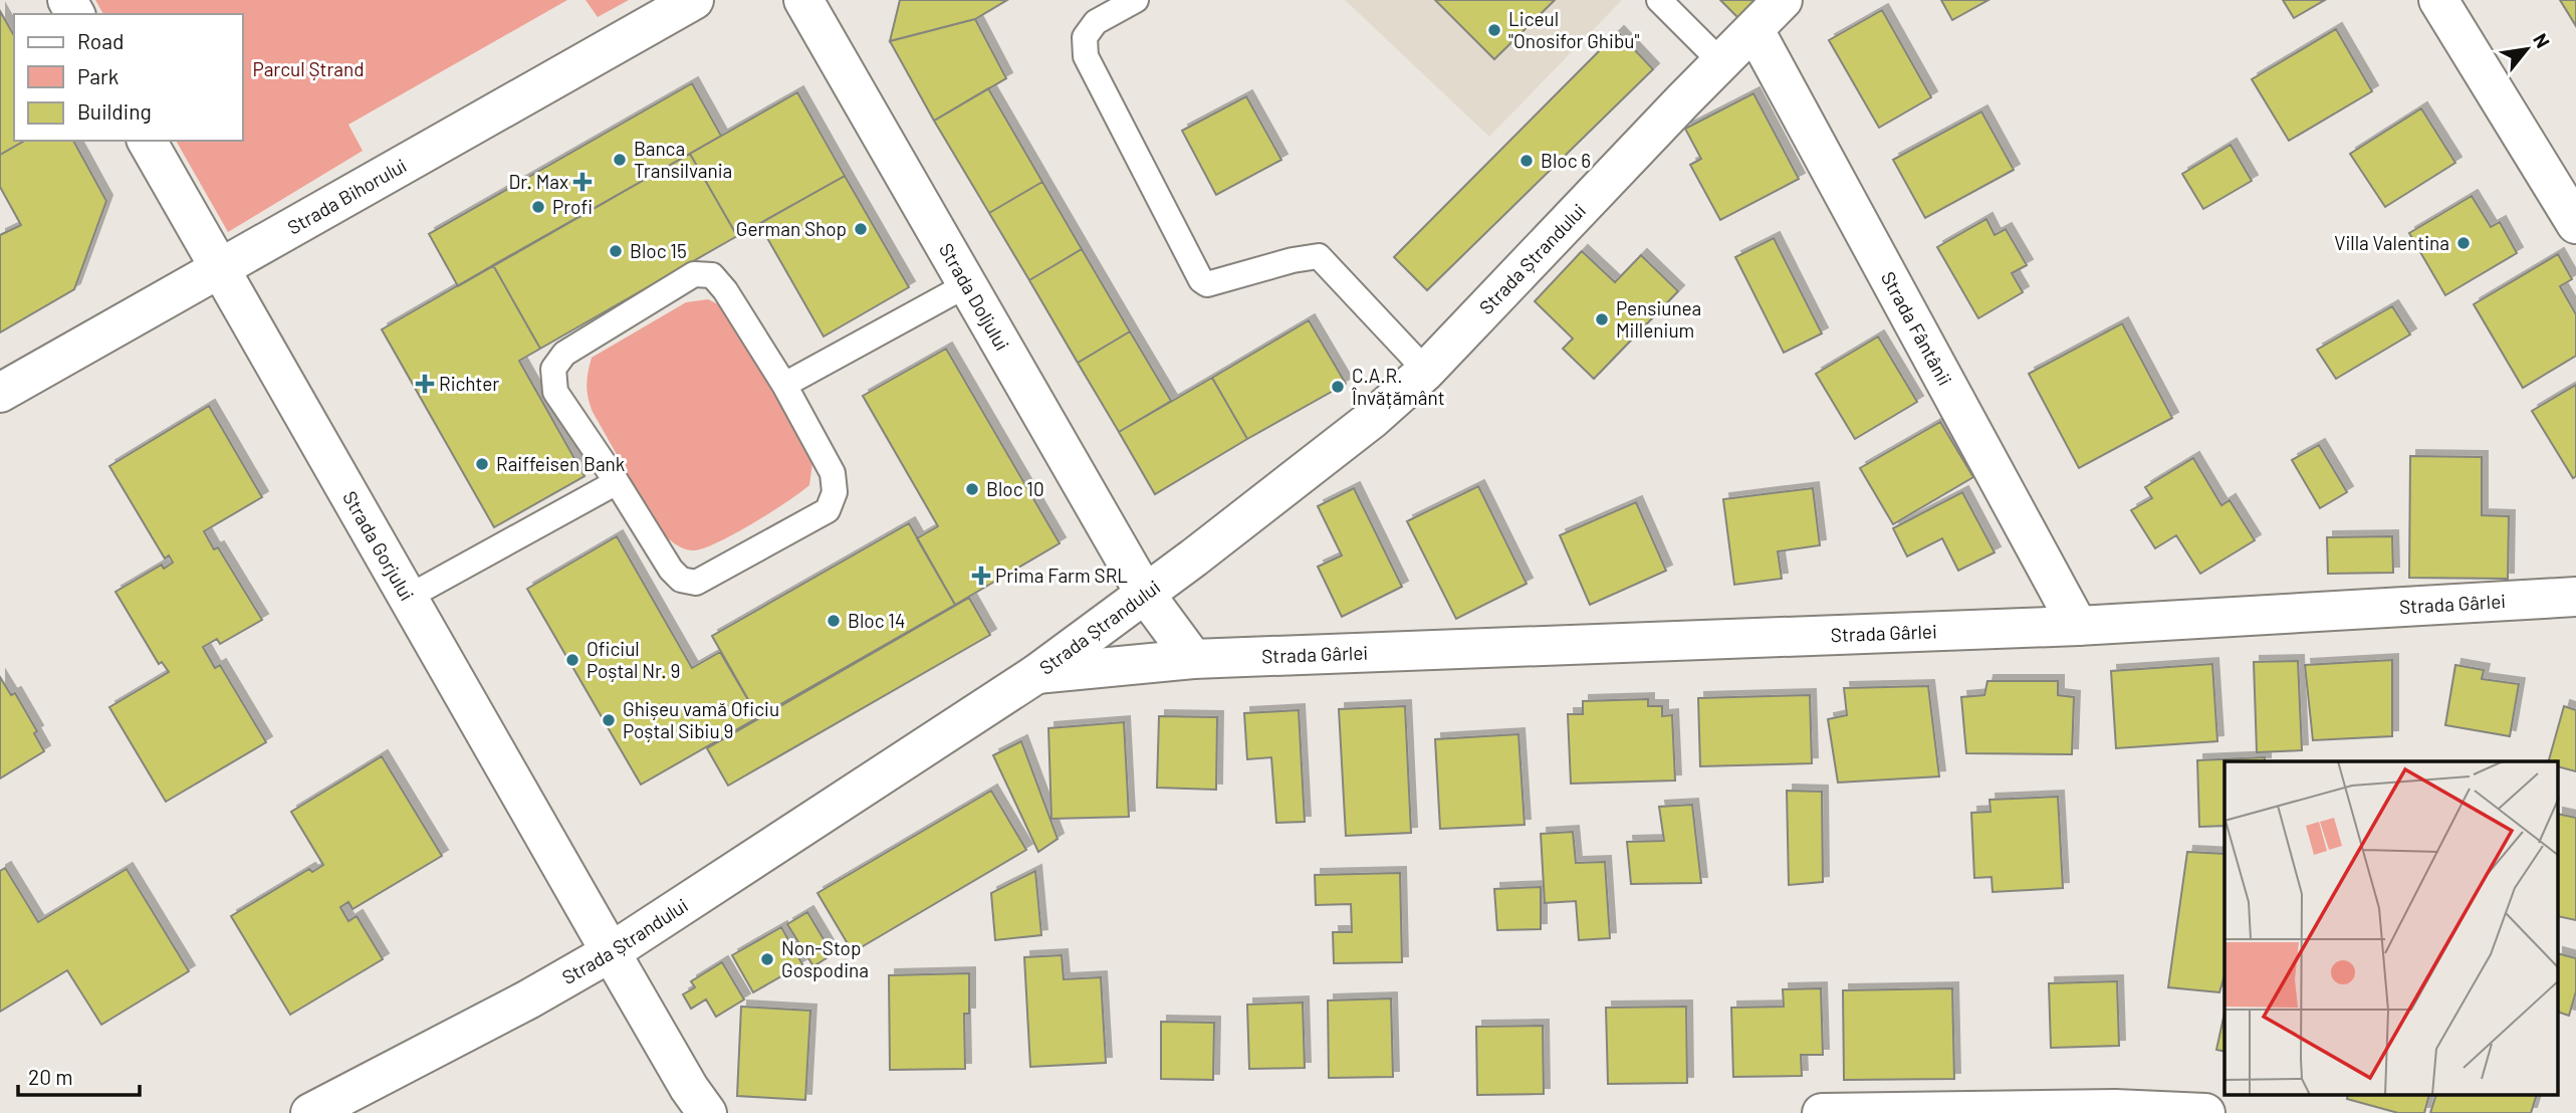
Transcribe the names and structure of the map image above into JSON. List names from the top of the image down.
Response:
{
  "streets": {
    "street": [
      "Strada Bihorului",
      "Strada Ștrandului",
      "Strada Doljului",
      "Strada Fântânii",
      "Strada Gorjului",
      "Strada Gârlei"
    ]
  },
  "crossings": [
    ["Strada Bihorului", "Strada Gorjului"],
    ["Strada Ștrandului", "Strada Doljului"],
    ["Strada Ștrandului", "Strada Fântânii"],
    ["Strada Ștrandului", "Strada Gorjului"],
    ["Strada Ștrandului", "Strada Gârlei"],
    ["Strada Fântânii", "Strada Gârlei"]
  ],
  "parks": ["Parcul Ștrand"],
  "places": {
    "other": [
      "Liceul \"Onosifor Ghibu\"",
      "Banca Transilvania",
      "Bloc 6",
      "Profi",
      "German Shop",
      "Villa Valentina",
      "Bloc 15",
      "Pensiunea Millenium",
      "C.A.R. Învățământ",
      "Raiffeisen Bank",
      "Bloc 10",
      "Bloc 14",
      "Oficiul Poștal Nr. 9",
      "Ghișeu vamă Oficiu Poștal Sibiu 9",
      "Non-Stop Gospodina"
    ],
    "health": ["Dr. Max", "Richter", "Prima Farm SRL"]
  },
  "legend": ["Road", "Park", "Building"],
  "scale_bar": "20 m",
  "north": "top right"
}
